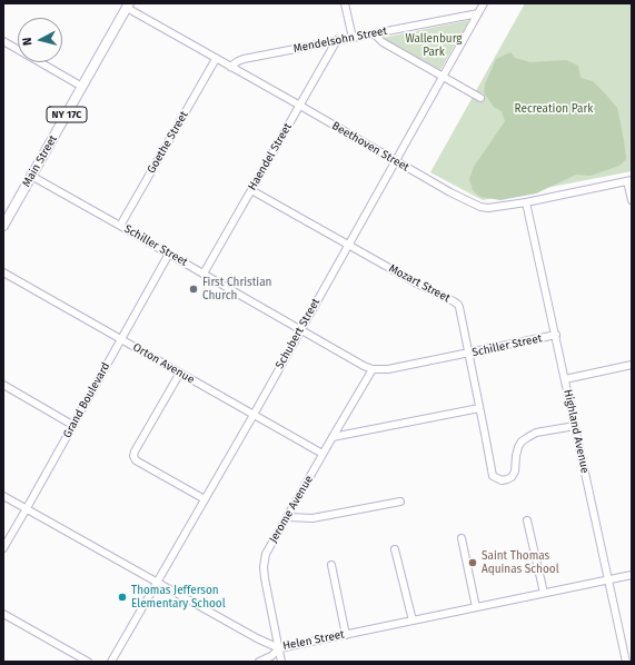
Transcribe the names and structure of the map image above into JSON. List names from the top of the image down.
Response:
{
  "streets": {
    "main road": ["NY 17C", "Main Street"],
    "street": [
      "Mendelsohn Street",
      "Goethe Street",
      "Beethoven Street",
      "Haendel Street",
      "Schiller Street",
      "Mozart Street",
      "Schubert Street",
      "Orton Avenue",
      "Grand Boulevard",
      "Highland Avenue",
      "Jerome Avenue",
      "Helen Street"
    ]
  },
  "crossings": [
    ["Mendelsohn Street", "Beethoven Street"],
    ["Mendelsohn Street", "Haendel Street"],
    ["Mendelsohn Street", "Schubert Street"],
    ["Goethe Street", "Beethoven Street"],
    ["Goethe Street", "Schiller Street"],
    ["Beethoven Street", "Haendel Street"],
    ["Beethoven Street", "Main Street"],
    ["Beethoven Street", "Schubert Street"],
    ["Beethoven Street", "Highland Avenue"],
    ["Haendel Street", "Schiller Street"],
    ["Haendel Street", "Mozart Street"],
    ["Main Street", "Schiller Street"],
    ["Schiller Street", "Mozart Street"],
    ["Schiller Street", "Schubert Street"],
    ["Schiller Street", "Grand Boulevard"],
    ["Schiller Street", "Highland Avenue"],
    ["Schiller Street", "Jerome Avenue"],
    ["Mozart Street", "Schubert Street"],
    ["Mozart Street", "Highland Avenue"],
    ["Schubert Street", "Orton Avenue"],
    ["Schubert Street", "Helen Street"],
    ["Orton Avenue", "Grand Boulevard"],
    ["Orton Avenue", "Jerome Avenue"],
    ["Grand Boulevard", "Helen Street"],
    ["Highland Avenue", "Helen Street"],
    ["Jerome Avenue", "Helen Street"]
  ],
  "parks": ["Wallenburg Park", "Recreation Park"],
  "places": ["First Christian Church", "Saint Thomas Aquinas School", "Thomas Jefferson Elementary School"],
  "north": "left"
}
